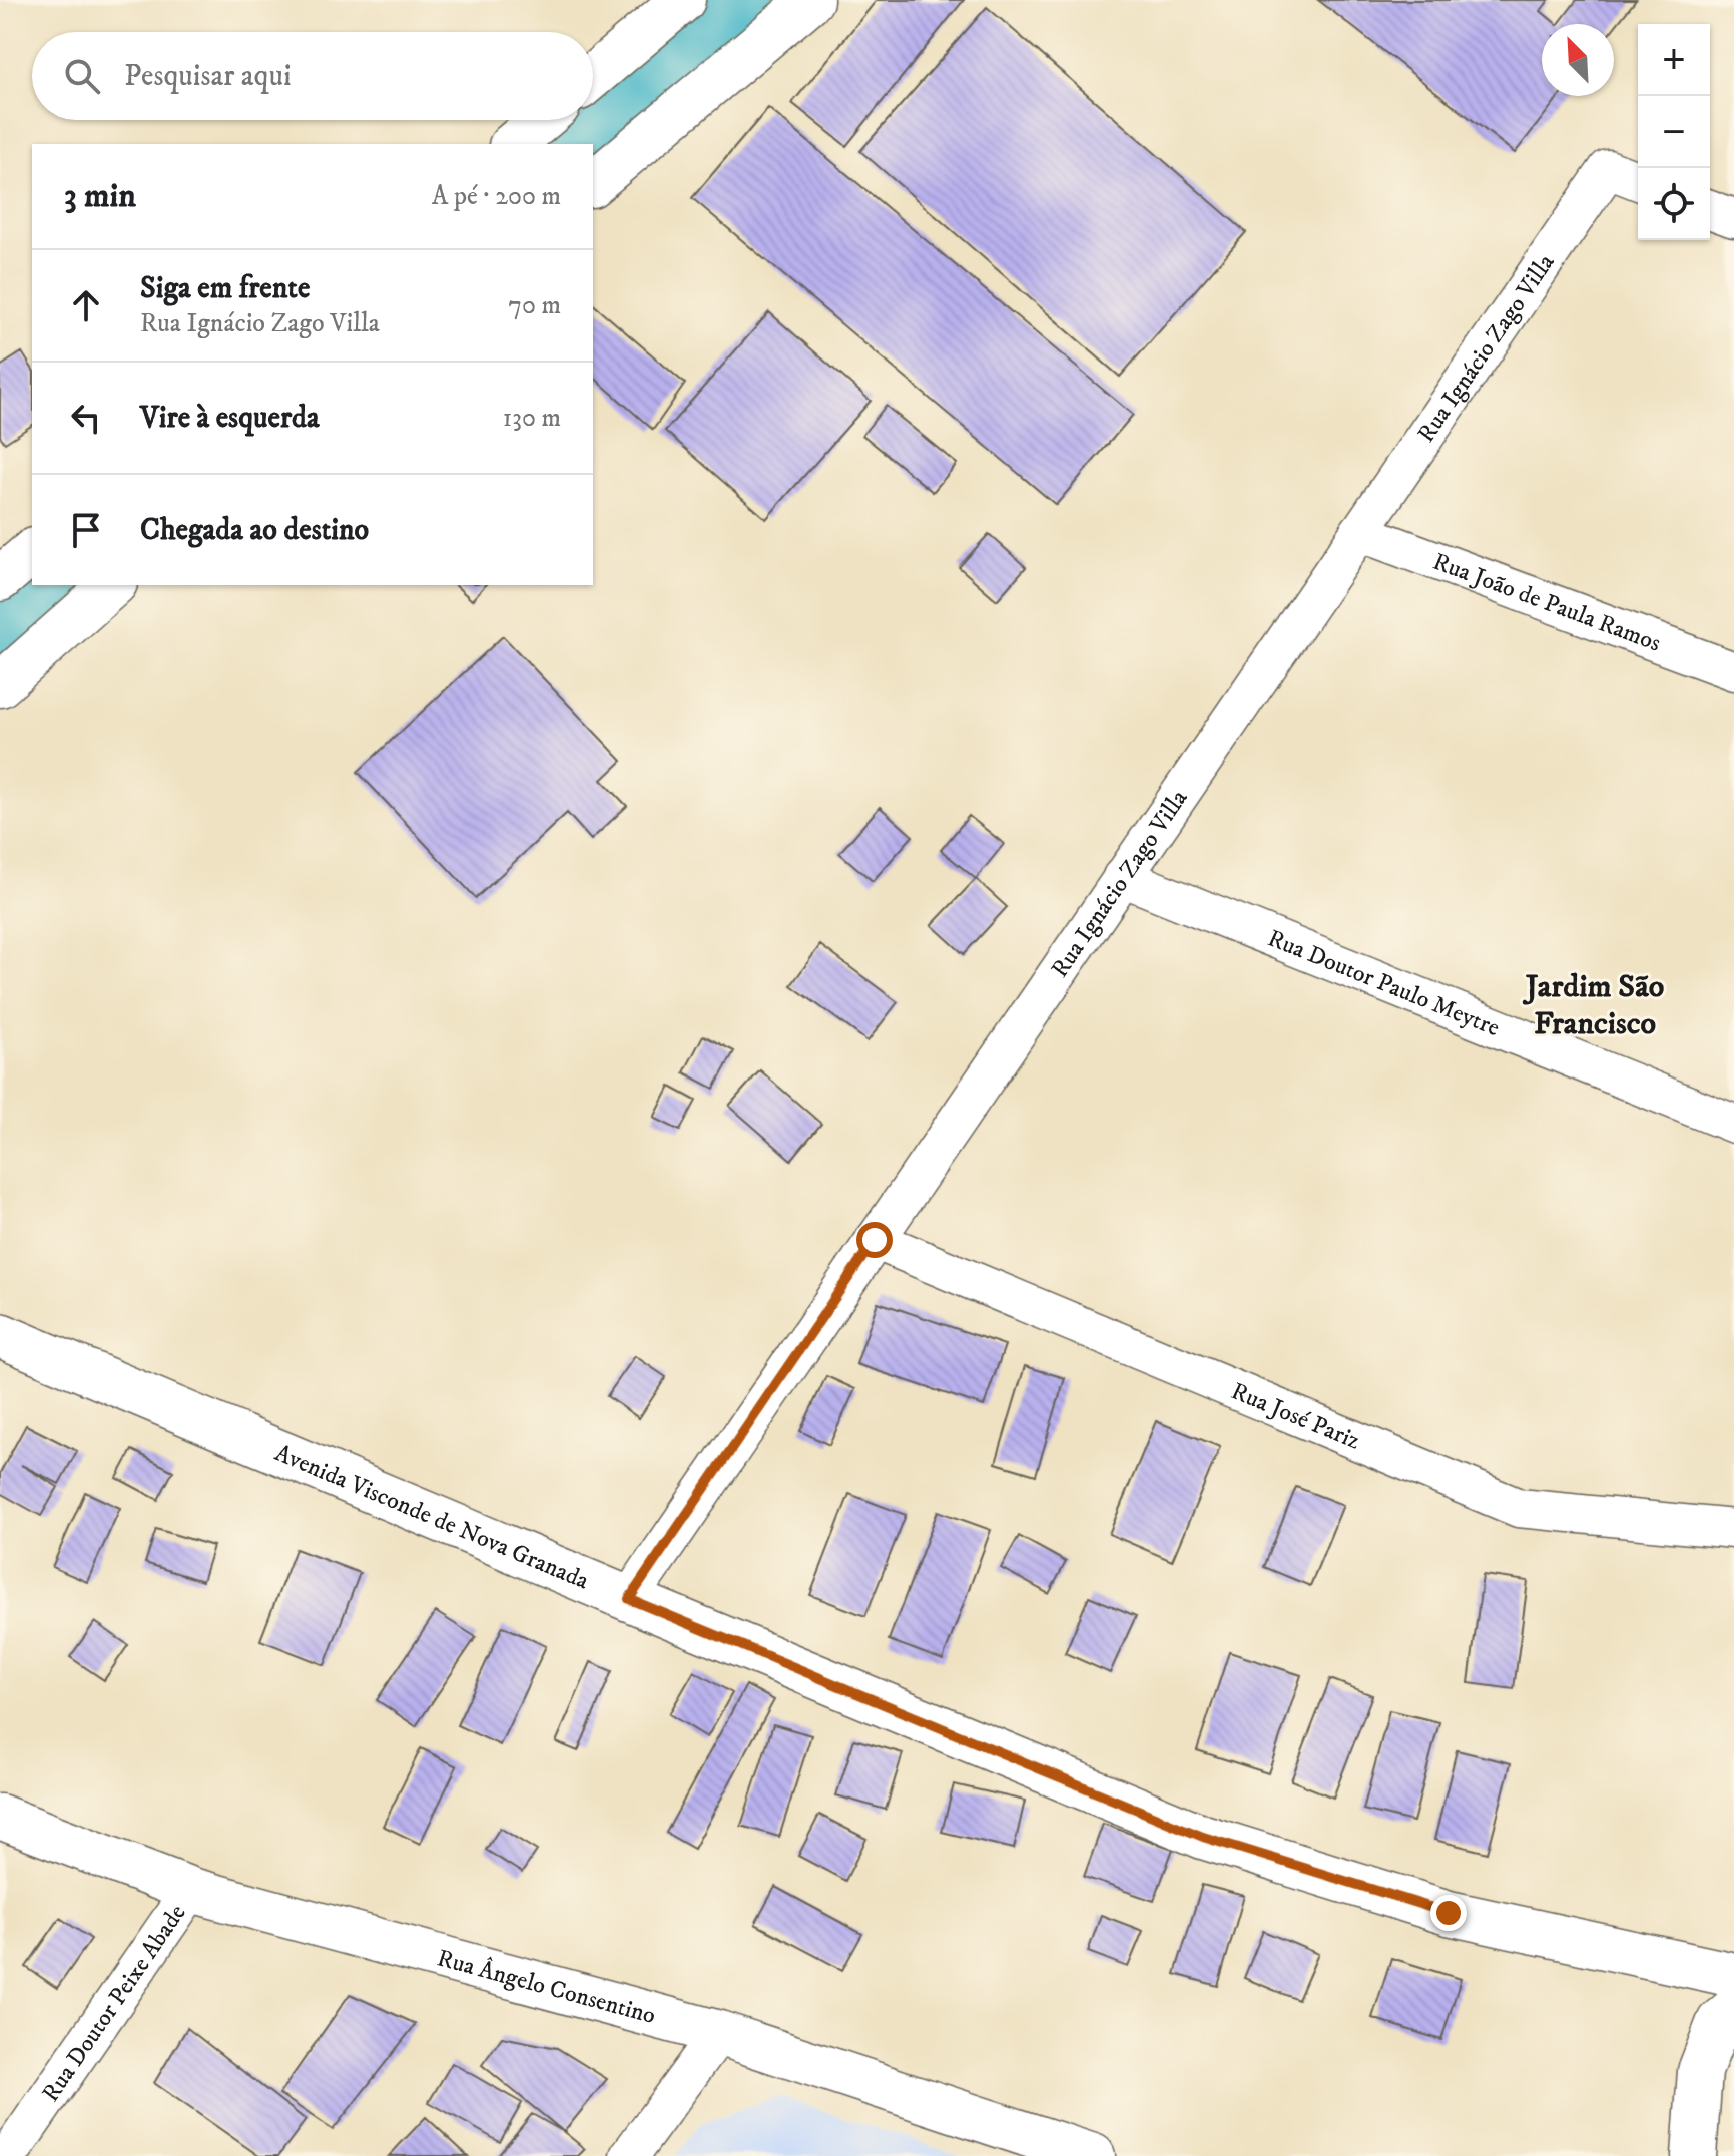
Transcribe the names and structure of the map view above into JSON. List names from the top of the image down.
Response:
{
  "streets": {
    "main road": ["Avenida Visconde de Nova Granada", "Rua Ângelo Consentino"],
    "street": [
      "Rua Ignácio Zago Villa",
      "Rua João de Paula Ramos",
      "Rua Doutor Paulo Meytre",
      "Rua José Pariz",
      "Rua Doutor Peixe Abade"
    ]
  },
  "crossings": [
    ["Rua Ignácio Zago Villa", "Rua João de Paula Ramos"],
    ["Rua Ignácio Zago Villa", "Rua Doutor Paulo Meytre"],
    ["Rua Ignácio Zago Villa", "Rua José Pariz"],
    ["Rua Ignácio Zago Villa", "Avenida Visconde de Nova Granada"],
    ["Rua Ângelo Consentino", "Rua Doutor Peixe Abade"]
  ],
  "districts": ["Jardim São Francisco"],
  "north": "top left",
  "page": {
    "map_buttons": ["+", "−"],
    "search": "Pesquisar aqui",
    "heading": ["3 min", "A pé · 200 m"],
    "list": [
      ["Siga em frente", "Rua Ignácio Zago Villa", "70 m"],
      ["Vire à esquerda", "130 m"],
      "Chegada ao destino"
    ]
  }
}
